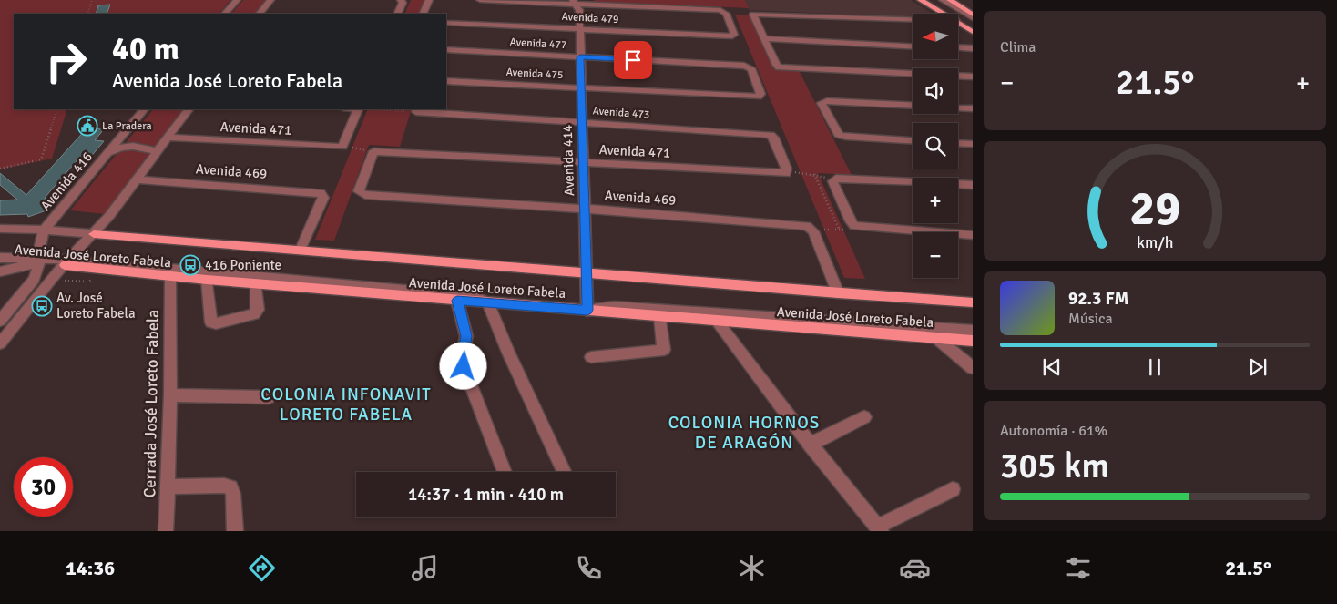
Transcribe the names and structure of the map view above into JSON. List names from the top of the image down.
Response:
{
  "streets": {
    "main road": ["Avenida José Loreto Fabela"],
    "street": [
      "Avenida 479",
      "Avenida 477",
      "Avenida 475",
      "Avenida 473",
      "Avenida 471",
      "Avenida 414",
      "Avenida 469",
      "Avenida 416",
      "Cerrada José Loreto Fabela"
    ]
  },
  "crossings": [
    ["Avenida 479", "Avenida 414"],
    ["Avenida 477", "Avenida 475"],
    ["Avenida 477", "Avenida 414"],
    ["Avenida 475", "Avenida 414"],
    ["Avenida 473", "Avenida 471"],
    ["Avenida 473", "Avenida 414"],
    ["Avenida 471", "Avenida 414"],
    ["Avenida 471", "Avenida 469"],
    ["Avenida 414", "Avenida 469"],
    ["Avenida 414", "Avenida José Loreto Fabela"],
    ["Avenida 469", "Avenida José Loreto Fabela"],
    ["Avenida 416", "Avenida José Loreto Fabela"],
    ["Avenida José Loreto Fabela", "Cerrada José Loreto Fabela"]
  ],
  "districts": ["COLONIA INFONAVIT LORETO FABELA", "COLONIA HORNOS DE ARAGÓN"],
  "places": {
    "public building": ["La Pradera"],
    "bus stop": ["416 Poniente", "Av. José Loreto Fabela"]
  },
  "north": "left",
  "page": {
    "tile": [
      "Clima",
      ["Autonomía · 61%", "305 km"]
    ],
    "map_buttons": ["+", "−"],
    "turn": ["40 m", "Avenida José Loreto Fabela"],
    "heat": ["−", "21.5°", "+"],
    "song": ["92.3 FM", "Música"],
    "limit": "30",
    "trip": "14:37 · 1 min · 410 m",
    "tabs": ["14:36", "21.5°"],
    "gauge": ["29", "km/h"]
  }
}
